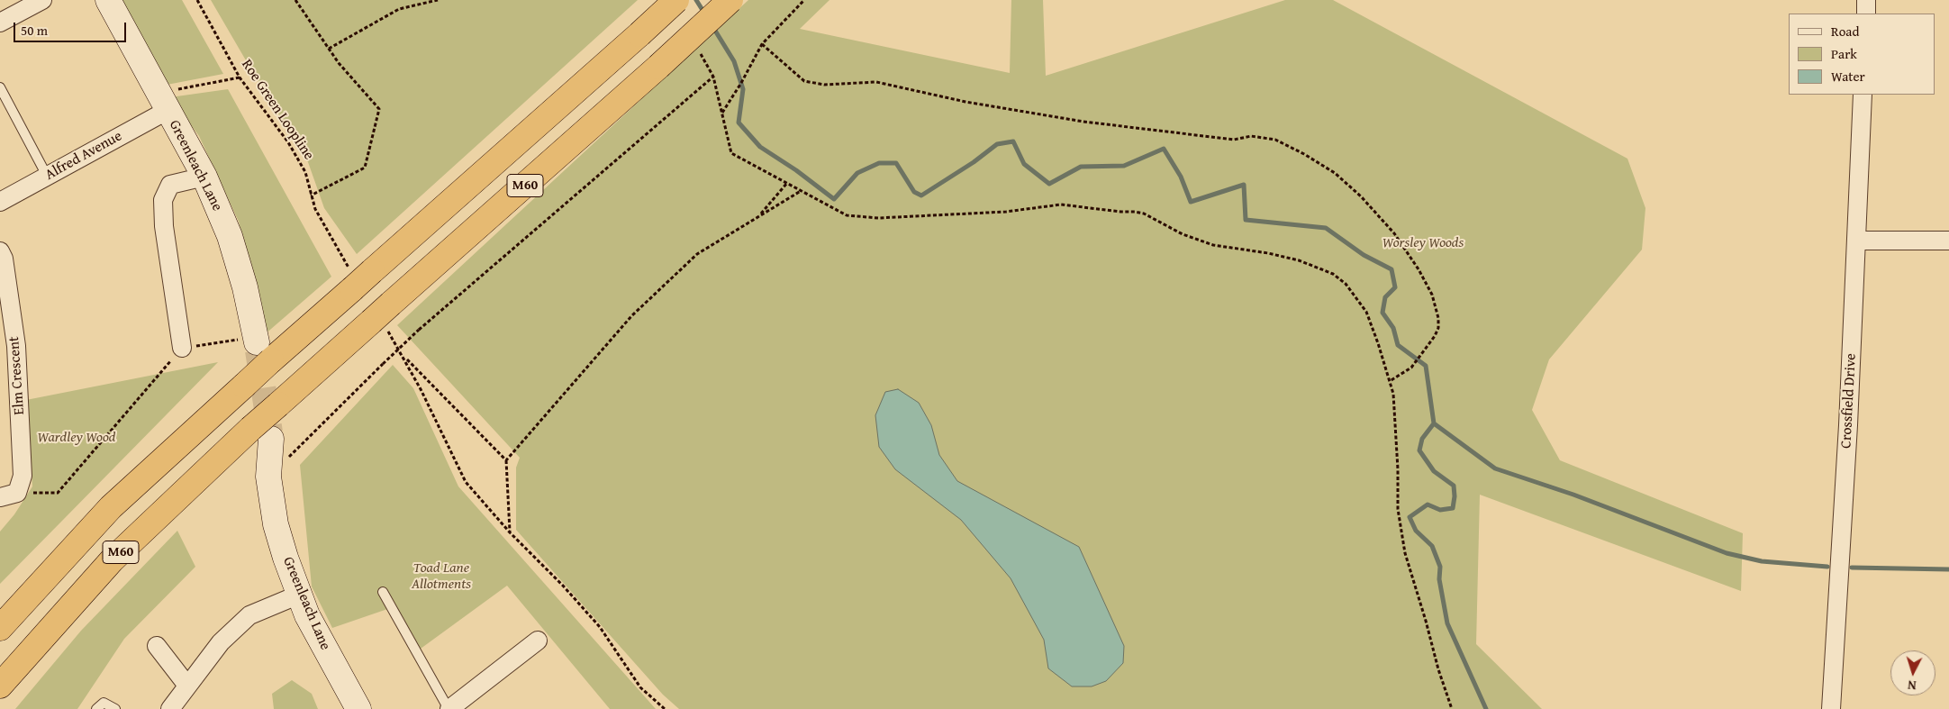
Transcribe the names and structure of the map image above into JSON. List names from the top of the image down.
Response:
{
  "streets": {
    "highway": ["M60"],
    "street": [
      "Alfred Avenue",
      "Greenleach Lane",
      "Elm Crescent",
      "Crossfield Drive"
    ],
    "path": ["Roe Green Loopline"]
  },
  "crossings": [
    ["Alfred Avenue", "Greenleach Lane"],
    ["Greenleach Lane", "M60"]
  ],
  "parks": ["Worsley Woods", "Wardley Wood", "Toad Lane Allotments"],
  "legend": ["Road", "Park", "Water"],
  "scale_bar": "50 m",
  "north": "bottom"
}
